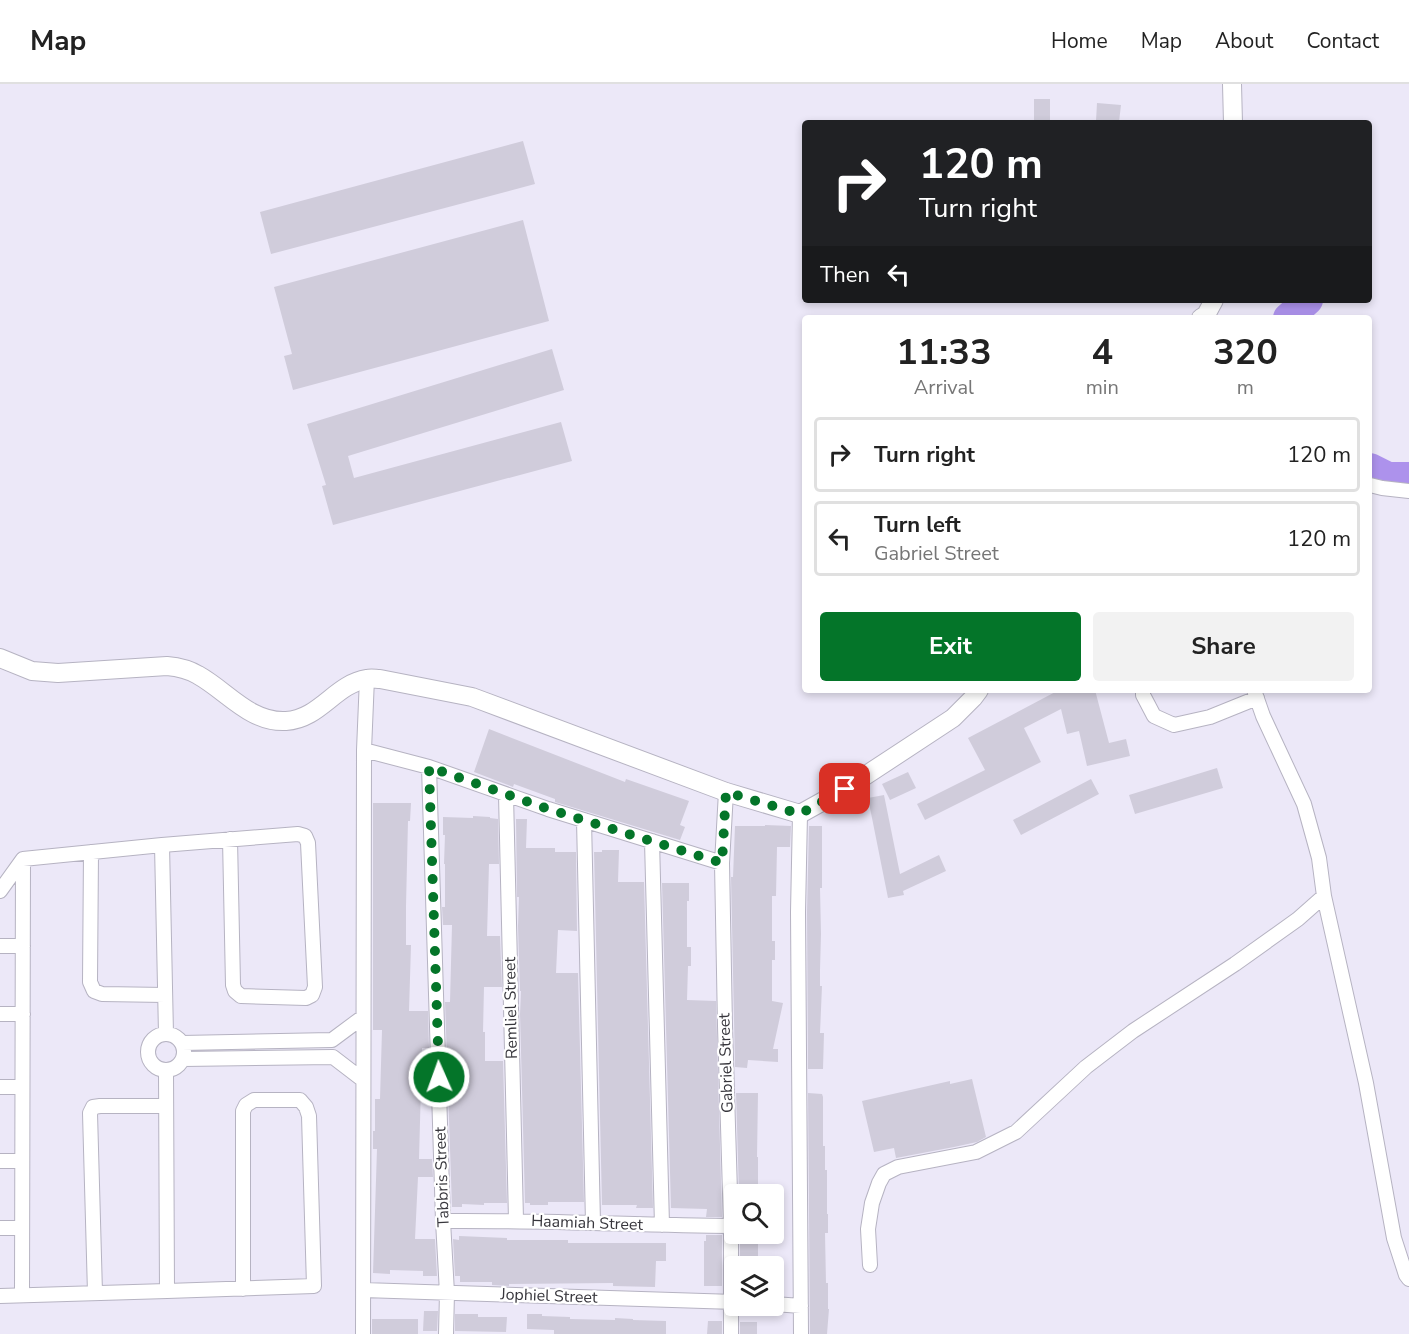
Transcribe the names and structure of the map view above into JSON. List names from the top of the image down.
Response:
{
  "streets": {
    "street": [
      "Remliel Street",
      "Gabriel Street",
      "Tabbris Street",
      "Haamiah Street",
      "Jophiel Street"
    ]
  },
  "crossings": [
    ["Remliel Street", "Haamiah Street"],
    ["Tabbris Street", "Haamiah Street"],
    ["Tabbris Street", "Jophiel Street"]
  ],
  "page": {
    "header": "Map",
    "nav": [
      "Home",
      "Map",
      "About",
      "Contact"
    ],
    "turn": ["120 m", "Turn right"],
    "then": "Then",
    "eta": [
      "11:33",
      "Arrival",
      "4",
      "min",
      "320",
      "m"
    ],
    "list": [
      {
        "name": "Turn right",
        "value": "120 m"
      },
      {
        "name": "Turn left",
        "note": "Gabriel Street",
        "value": "120 m"
      }
    ],
    "buttons": ["Exit", "Share"]
  }
}
